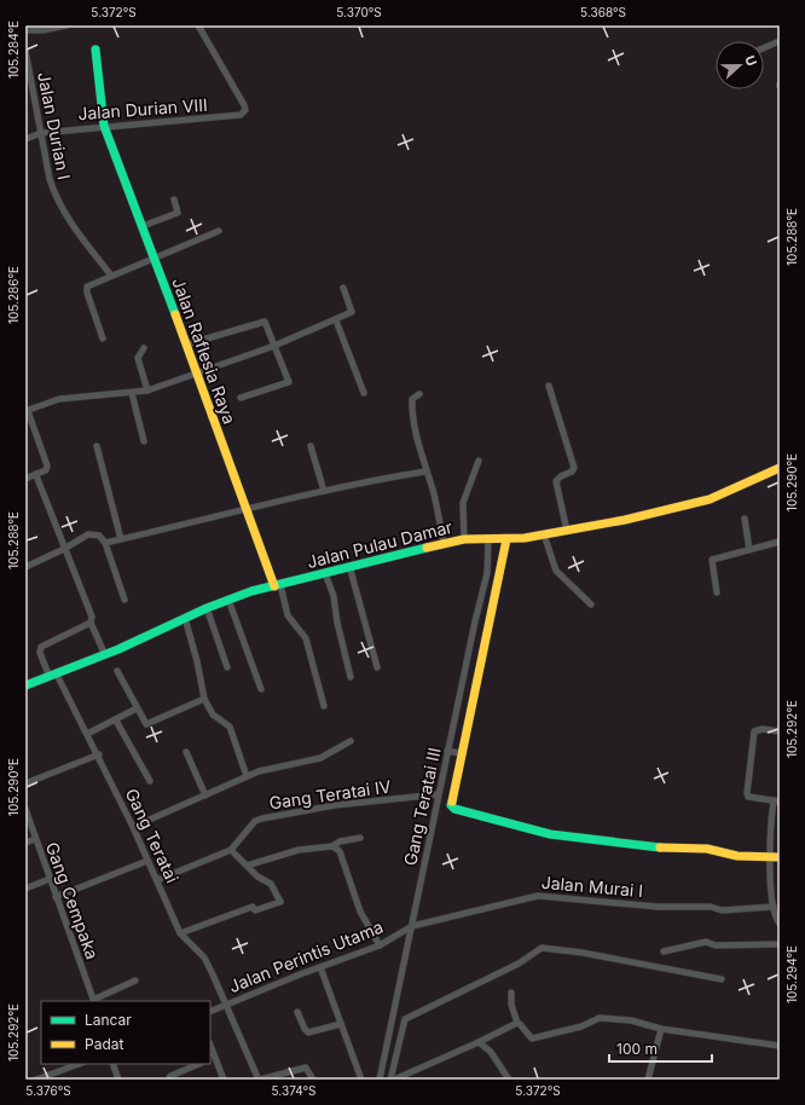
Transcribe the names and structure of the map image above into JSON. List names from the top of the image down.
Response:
{
  "streets": {
    "street": [
      "Jalan Durian VIII",
      "Jalan Durian I",
      "Jalan Raflesia Raya",
      "Jalan Pulau Damar",
      "Gang Teratai IV",
      "Gang Teratai III",
      "Gang Teratai",
      "Jalan Murai I",
      "Gang Cempaka",
      "Jalan Perintis Utama"
    ]
  },
  "crossings": [
    ["Jalan Durian VIII", "Jalan Durian I"],
    ["Jalan Durian VIII", "Jalan Raflesia Raya"],
    ["Jalan Raflesia Raya", "Jalan Pulau Damar"],
    ["Jalan Pulau Damar", "Gang Teratai III"],
    ["Jalan Pulau Damar", "Gang Teratai"],
    ["Gang Teratai IV", "Gang Teratai III"],
    ["Gang Teratai IV", "Gang Teratai"],
    ["Gang Teratai III", "Jalan Murai I"],
    ["Gang Teratai III", "Jalan Perintis Utama"],
    ["Gang Teratai", "Jalan Perintis Utama"],
    ["Jalan Murai I", "Jalan Perintis Utama"]
  ],
  "legend": ["Lancar", "Padat"],
  "scale_bar": "100 m",
  "north": "right",
  "coordinates": [
    "5.372°S",
    "5.370°S",
    "5.368°S",
    "105.284°E",
    "105.288°E",
    "105.286°E",
    "105.290°E",
    "105.292°E",
    "105.294°E",
    "5.376°S",
    "5.374°S"
  ]
}
